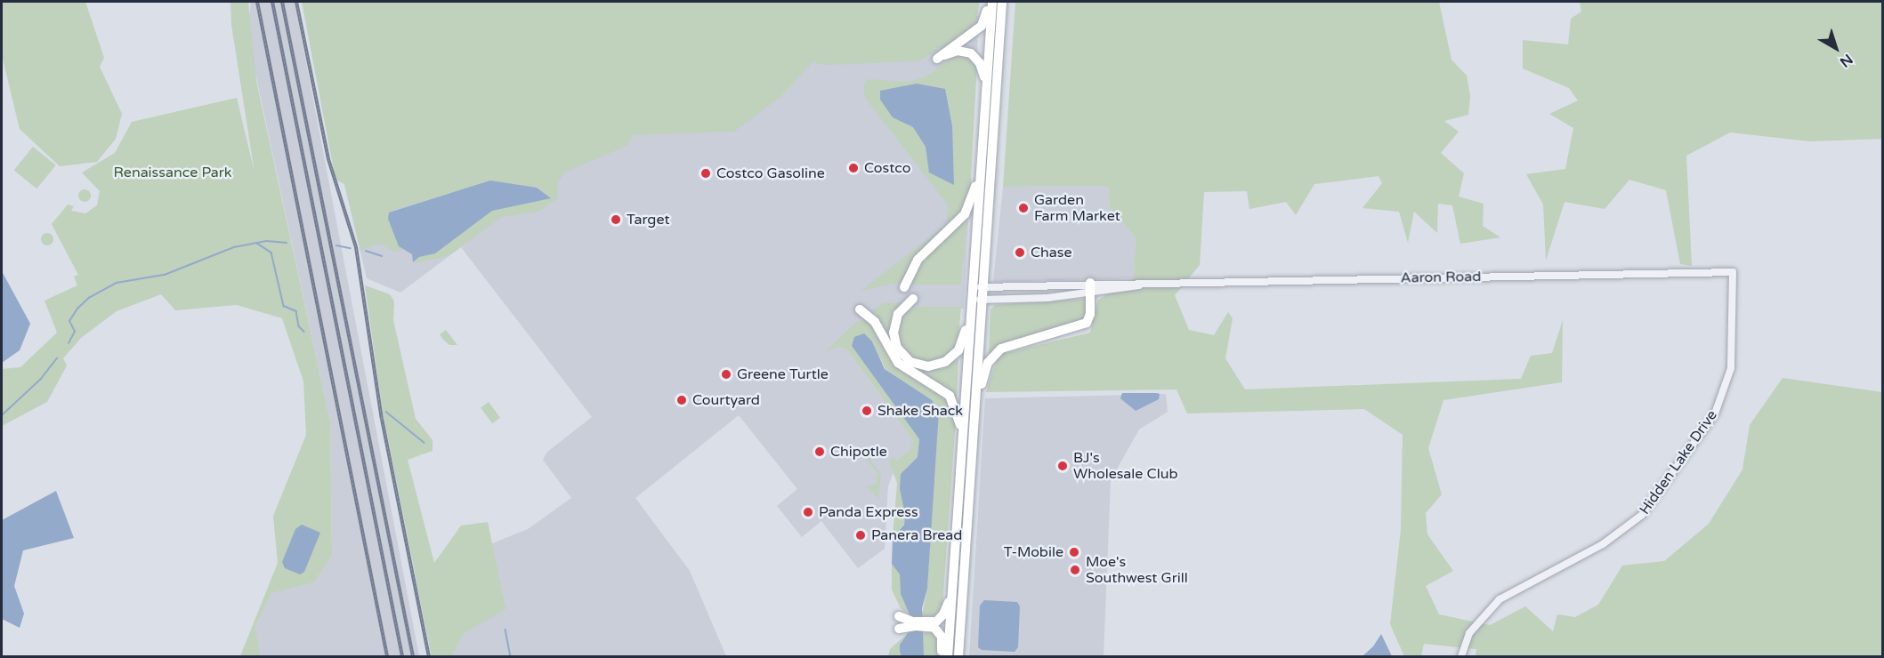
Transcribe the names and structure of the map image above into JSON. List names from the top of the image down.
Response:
{
  "streets": {
    "street": ["Aaron Road", "Hidden Lake Drive"]
  },
  "crossings": [
    ["Aaron Road", "Hidden Lake Drive"]
  ],
  "parks": ["Renaissance Park"],
  "places": [
    "Costco",
    "Costco Gasoline",
    "Garden Farm Market",
    "Target",
    "Chase",
    "Greene Turtle",
    "Courtyard",
    "Shake Shack",
    "Chipotle",
    "BJ's Wholesale Club",
    "Panda Express",
    "Panera Bread",
    "T-Mobile",
    "Moe's Southwest Grill"
  ],
  "north": "bottom right"
}
